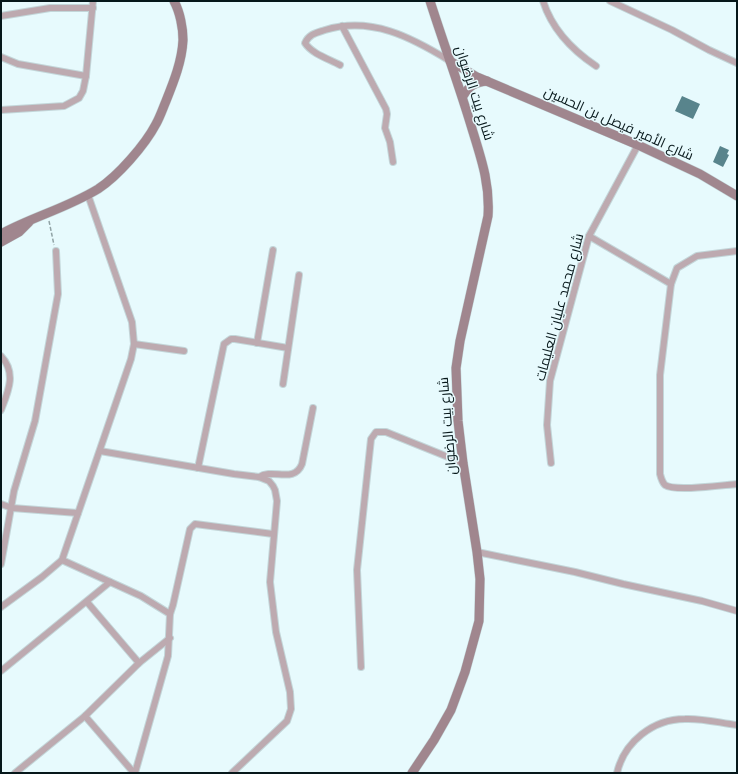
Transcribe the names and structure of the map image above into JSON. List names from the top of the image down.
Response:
{
  "streets": {
    "street": ["شارع بيت الرضوان", "شارع الأمير فيصل بن الحسين", "شارع محمد عليان العليمات"]
  },
  "crossings": [
    ["شارع بيت الرضوان", "شارع الأمير فيصل بن الحسين"],
    ["شارع الأمير فيصل بن الحسين", "شارع محمد عليان العليمات"]
  ]
}
